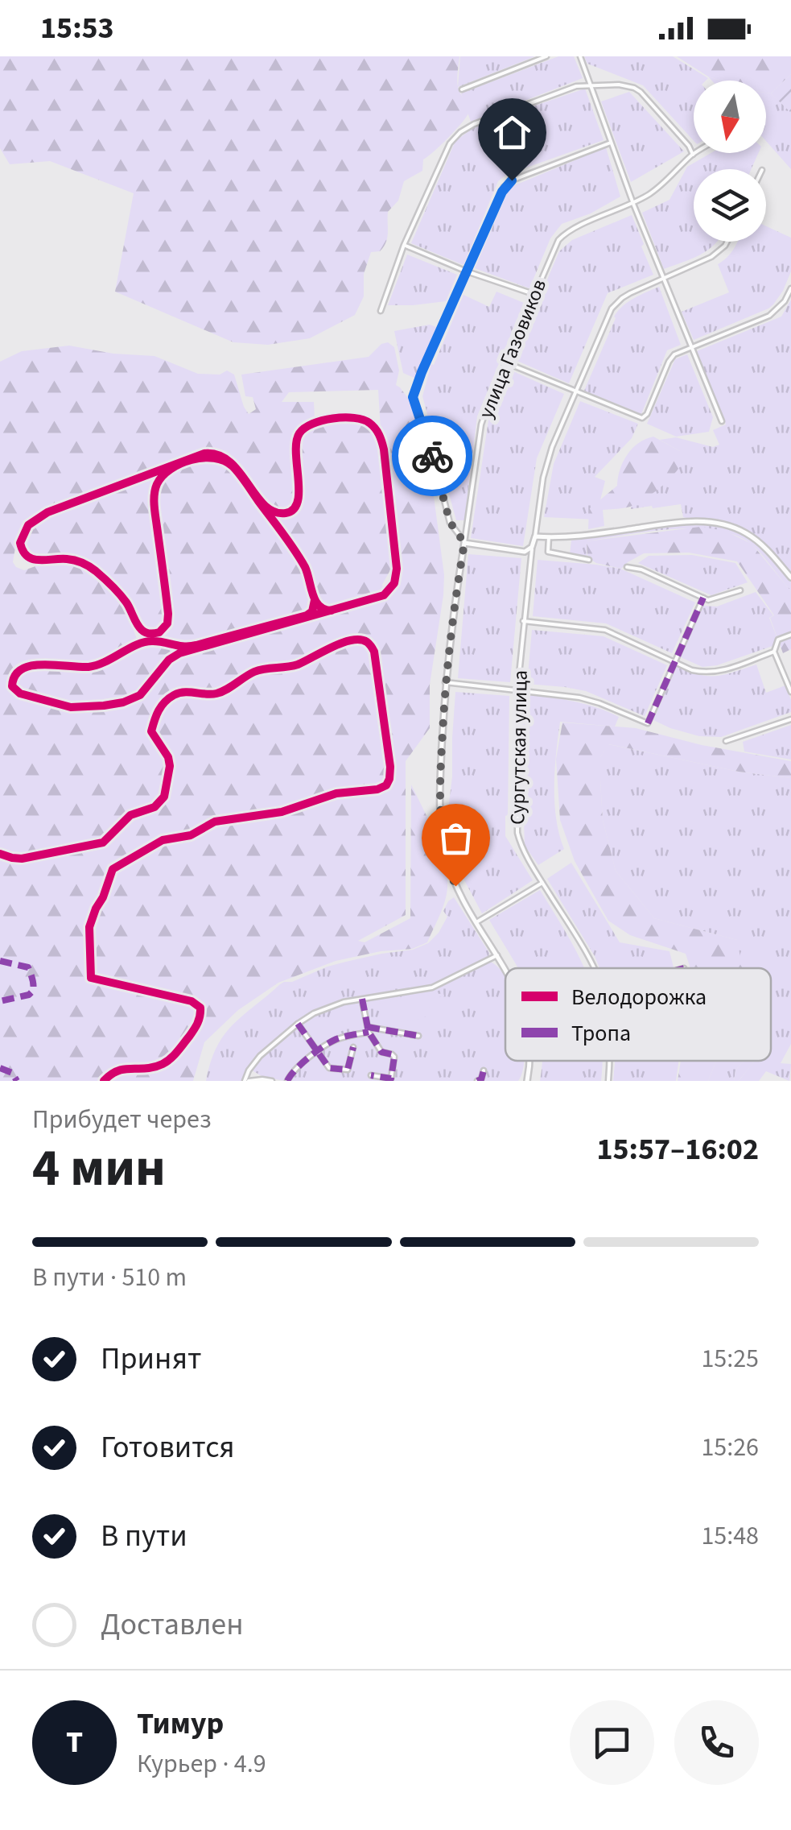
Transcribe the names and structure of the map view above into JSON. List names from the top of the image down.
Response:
{
  "streets": {
    "street": ["улица Газовиков", "Сургутская улица"]
  },
  "legend": ["Велодорожка", "Тропа"],
  "north": "bottom",
  "page": {
    "status": "15:53",
    "heading": ["4 мин", "Прибудет через", "15:57–16:02"],
    "panel": ["Тимур", "Курьер · 4.9"],
    "bar": "В пути · 510 m",
    "list": [
      ["Принят", "15:25"],
      ["Готовится", "15:26"],
      ["В пути", "15:48"],
      "Доставлен"
    ],
    "round": "Т"
  }
}
